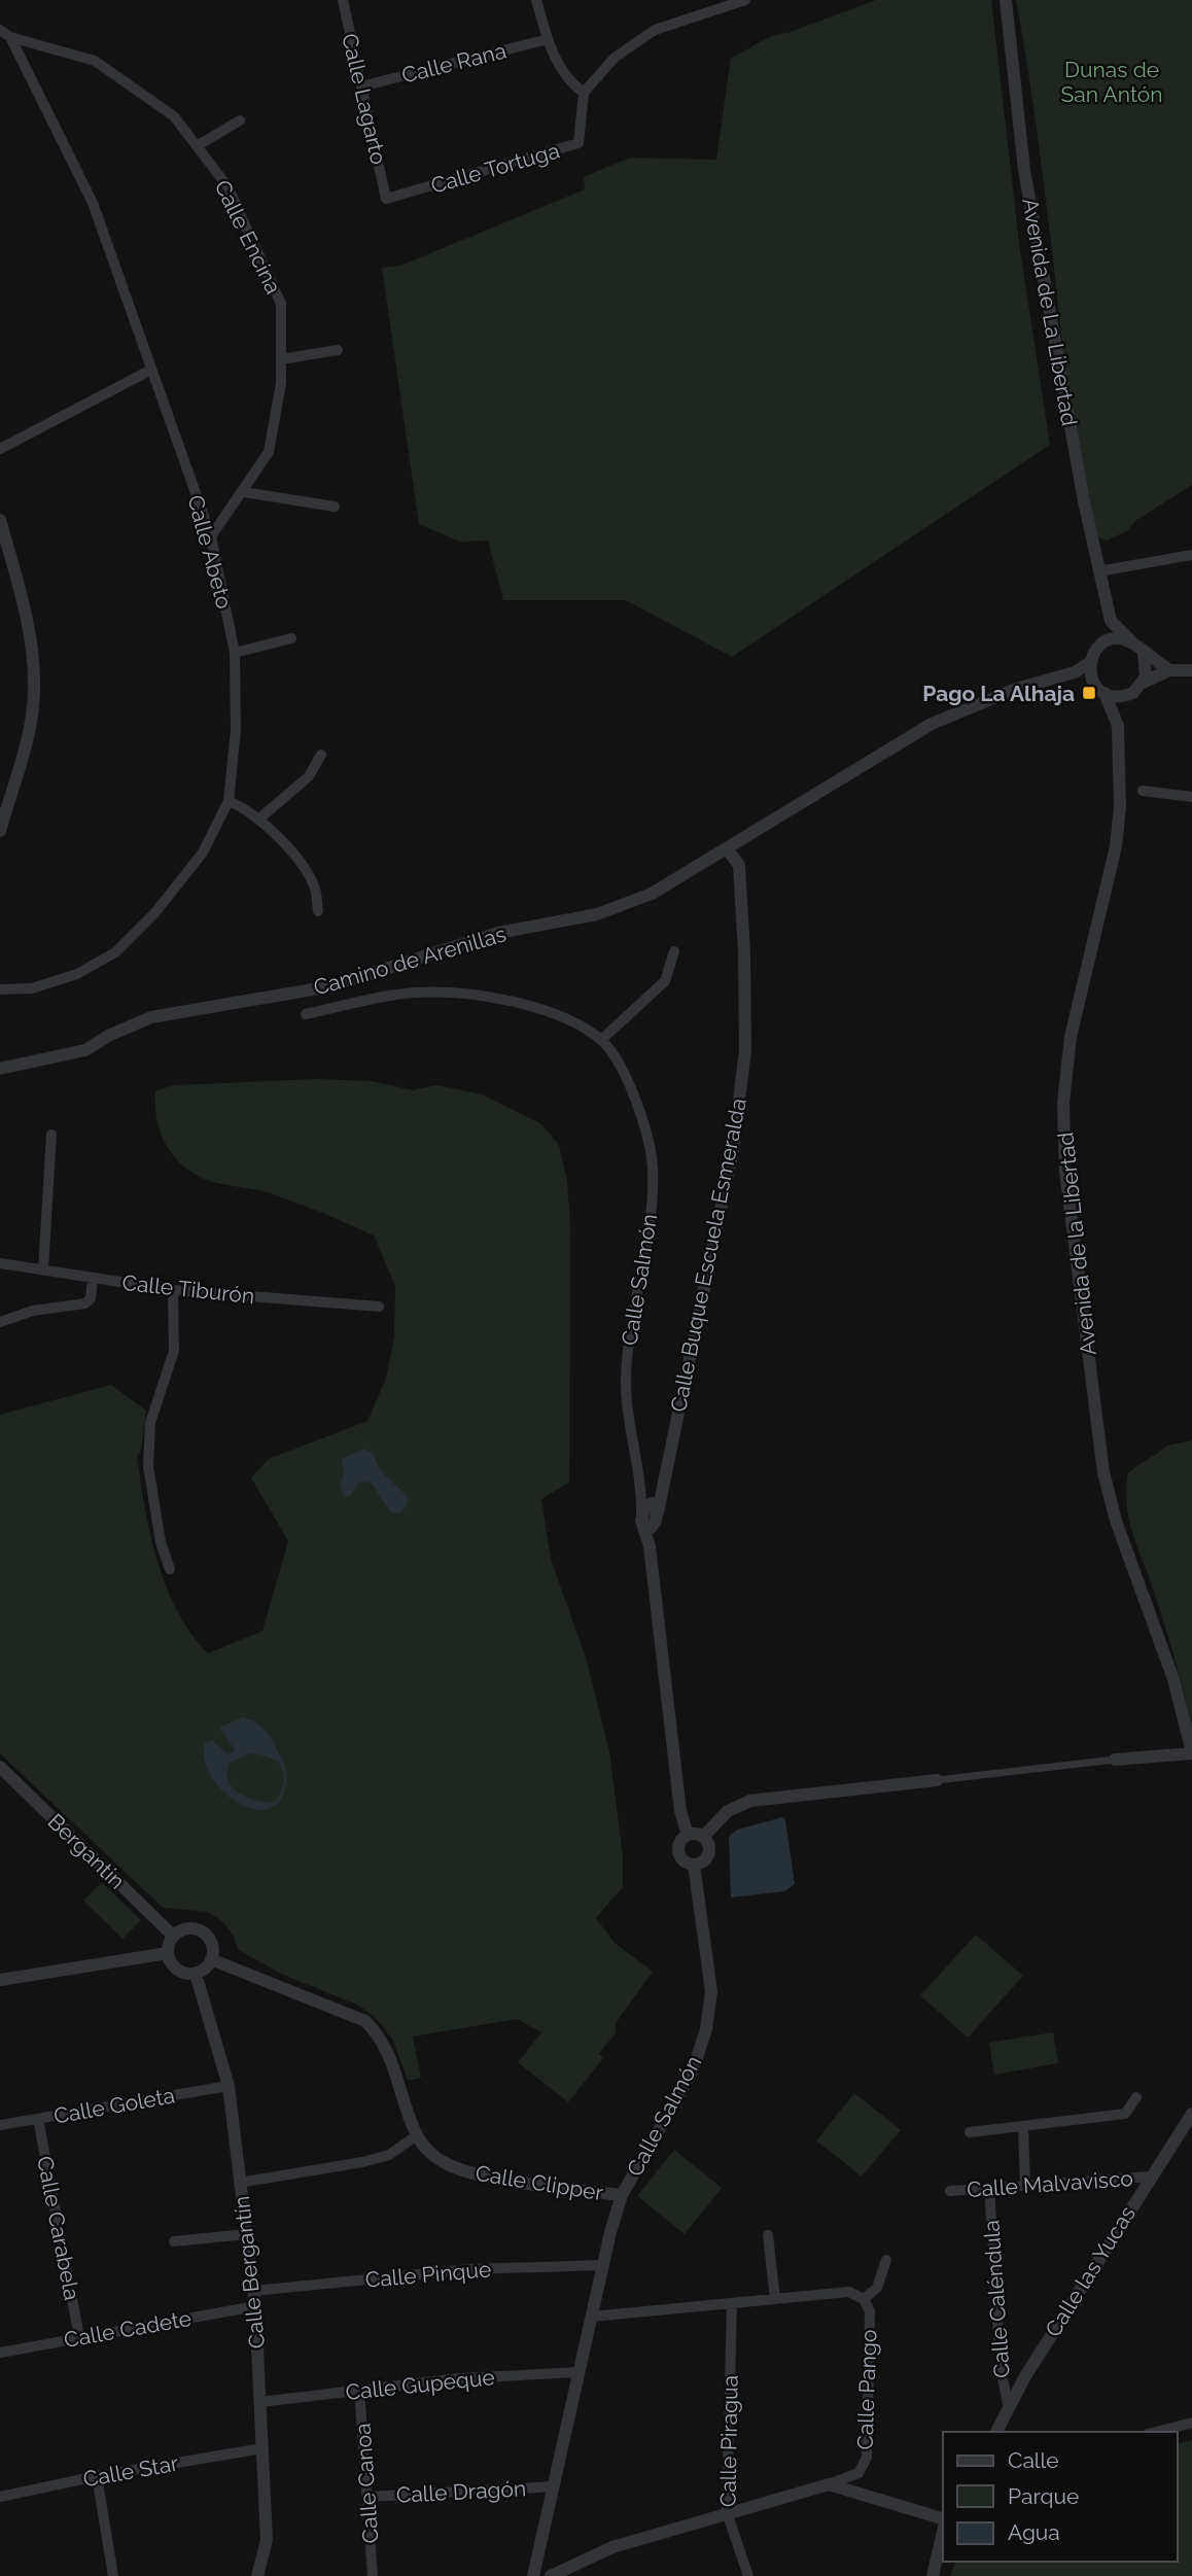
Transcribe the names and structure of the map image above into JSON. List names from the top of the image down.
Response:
{
  "streets": {
    "street": [
      "Calle Rana",
      "Calle Lagarto",
      "Calle Tortuga",
      "Calle Encina",
      "Avenida de La Libertad",
      "Calle Abeto",
      "Camino de Arenillas",
      "Avenida de la Libertad",
      "Calle Buque Escuela Esmeralda",
      "Calle Salmón",
      "Calle Tiburón",
      "Bergantin",
      "Calle Goleta",
      "Calle Clipper",
      "Calle Malvavisco",
      "Calle Carabela",
      "Calle las Yucas",
      "Calle Bergantín",
      "Calle Pinque",
      "Calle Caléndula",
      "Calle Cadete",
      "Calle Gupeque",
      "Calle Pango",
      "Calle Piragua",
      "Calle Star",
      "Calle Canoa",
      "Calle Dragón"
    ]
  },
  "crossings": [
    ["Calle Rana", "Calle Lagarto"],
    ["Calle Lagarto", "Calle Tortuga"],
    ["Calle Encina", "Calle Abeto"],
    ["Camino de Arenillas", "Avenida de la Libertad"],
    ["Camino de Arenillas", "Calle Buque Escuela Esmeralda"],
    ["Calle Buque Escuela Esmeralda", "Calle Salmón"],
    ["Calle Salmón", "Calle Clipper"],
    ["Bergantin", "Calle Clipper"],
    ["Bergantin", "Calle Bergantín"],
    ["Calle Goleta", "Calle Carabela"],
    ["Calle Goleta", "Calle Bergantín"],
    ["Calle Clipper", "Calle Bergantín"],
    ["Calle Clipper", "Calle Pinque"],
    ["Calle Clipper", "Calle Gupeque"],
    ["Calle Clipper", "Calle Pango"],
    ["Calle Clipper", "Calle Dragón"],
    ["Calle Malvavisco", "Calle las Yucas"],
    ["Calle Malvavisco", "Calle Caléndula"],
    ["Calle Carabela", "Calle Cadete"],
    ["Calle las Yucas", "Calle Caléndula"],
    ["Calle Bergantín", "Calle Pinque"],
    ["Calle Bergantín", "Calle Cadete"],
    ["Calle Bergantín", "Calle Gupeque"],
    ["Calle Bergantín", "Calle Star"],
    ["Calle Gupeque", "Calle Canoa"],
    ["Calle Pango", "Calle Piragua"],
    ["Calle Canoa", "Calle Dragón"]
  ],
  "parks": ["Dunas de San Antón"],
  "places": {
    "transit": ["Pago La Alhaja"]
  },
  "legend": ["Calle", "Parque", "Agua"]
}
